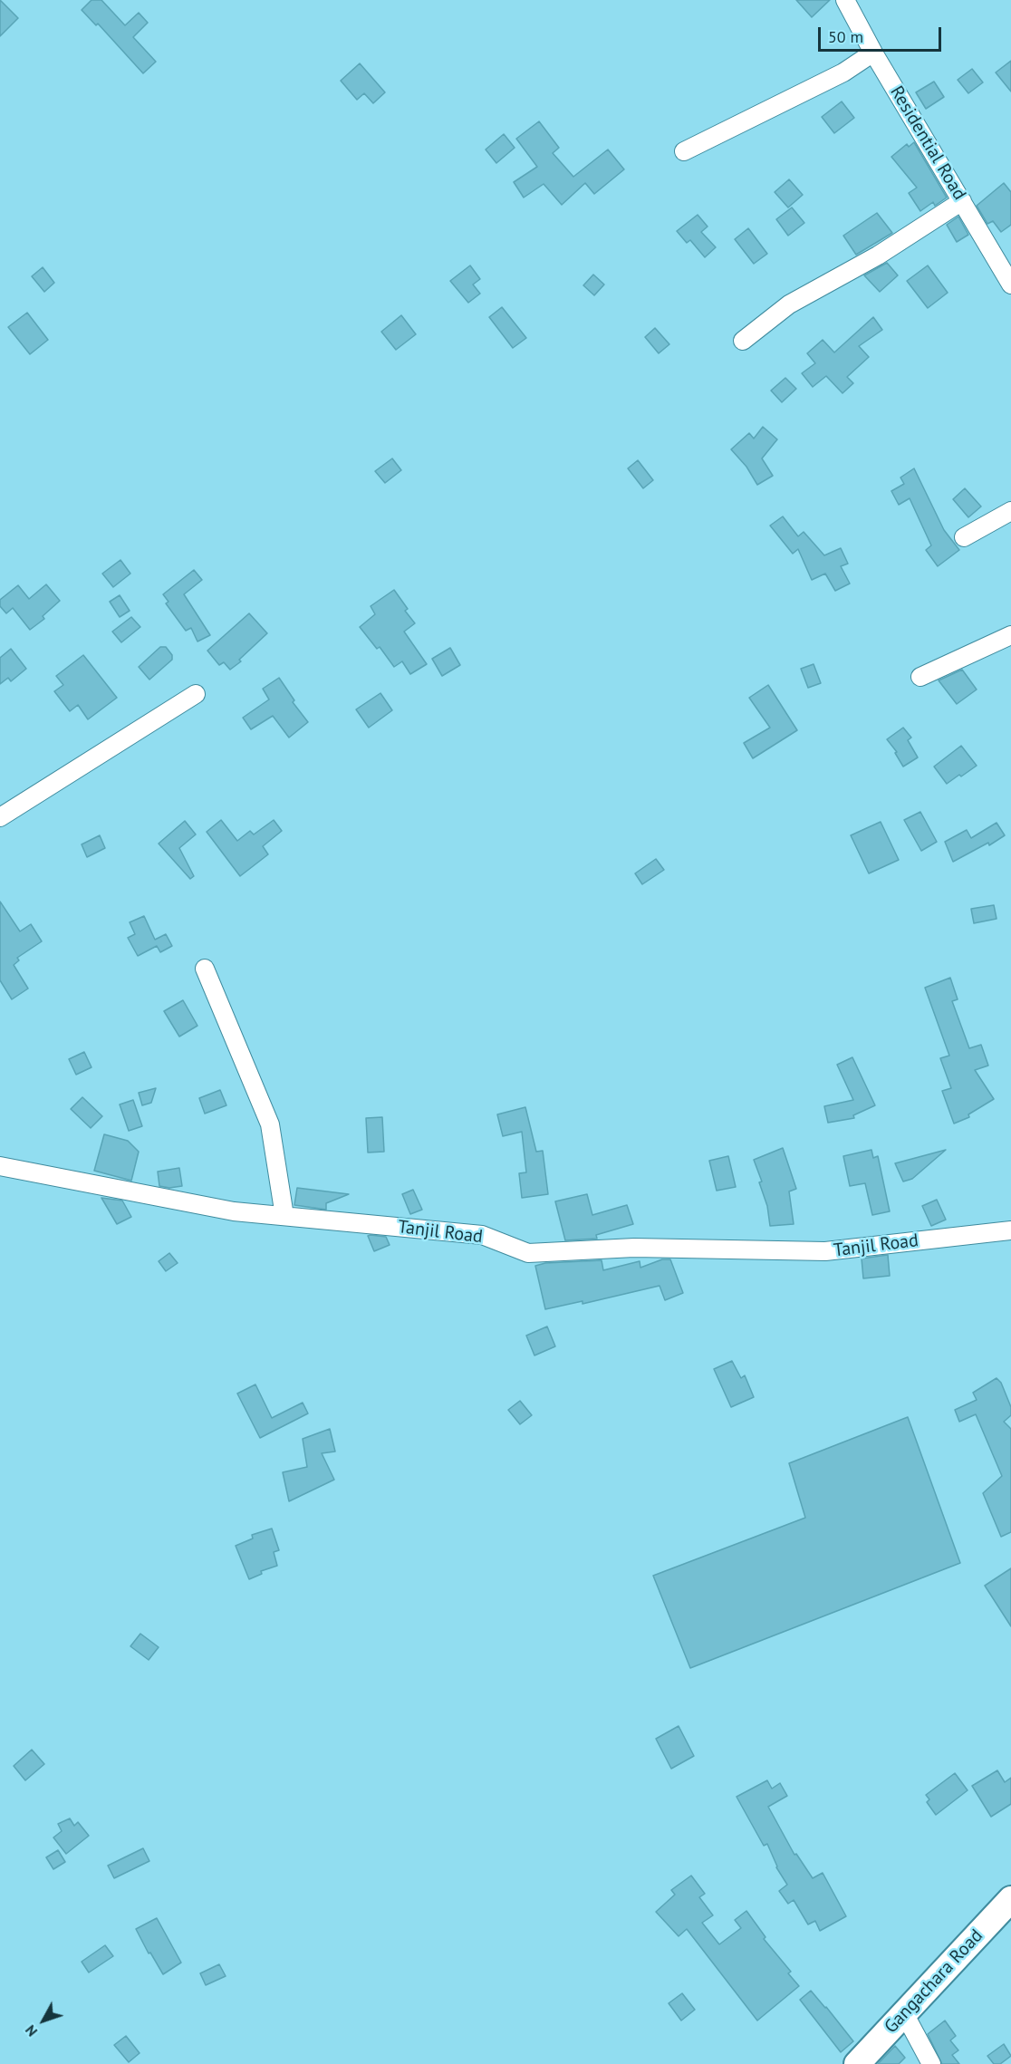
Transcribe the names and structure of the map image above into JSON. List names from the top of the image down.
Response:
{
  "streets": {
    "main road": ["Gangachara Road"],
    "street": ["Residential Road", "Tanjil Road"]
  },
  "scale_bar": "50 m",
  "north": "bottom left"
}
